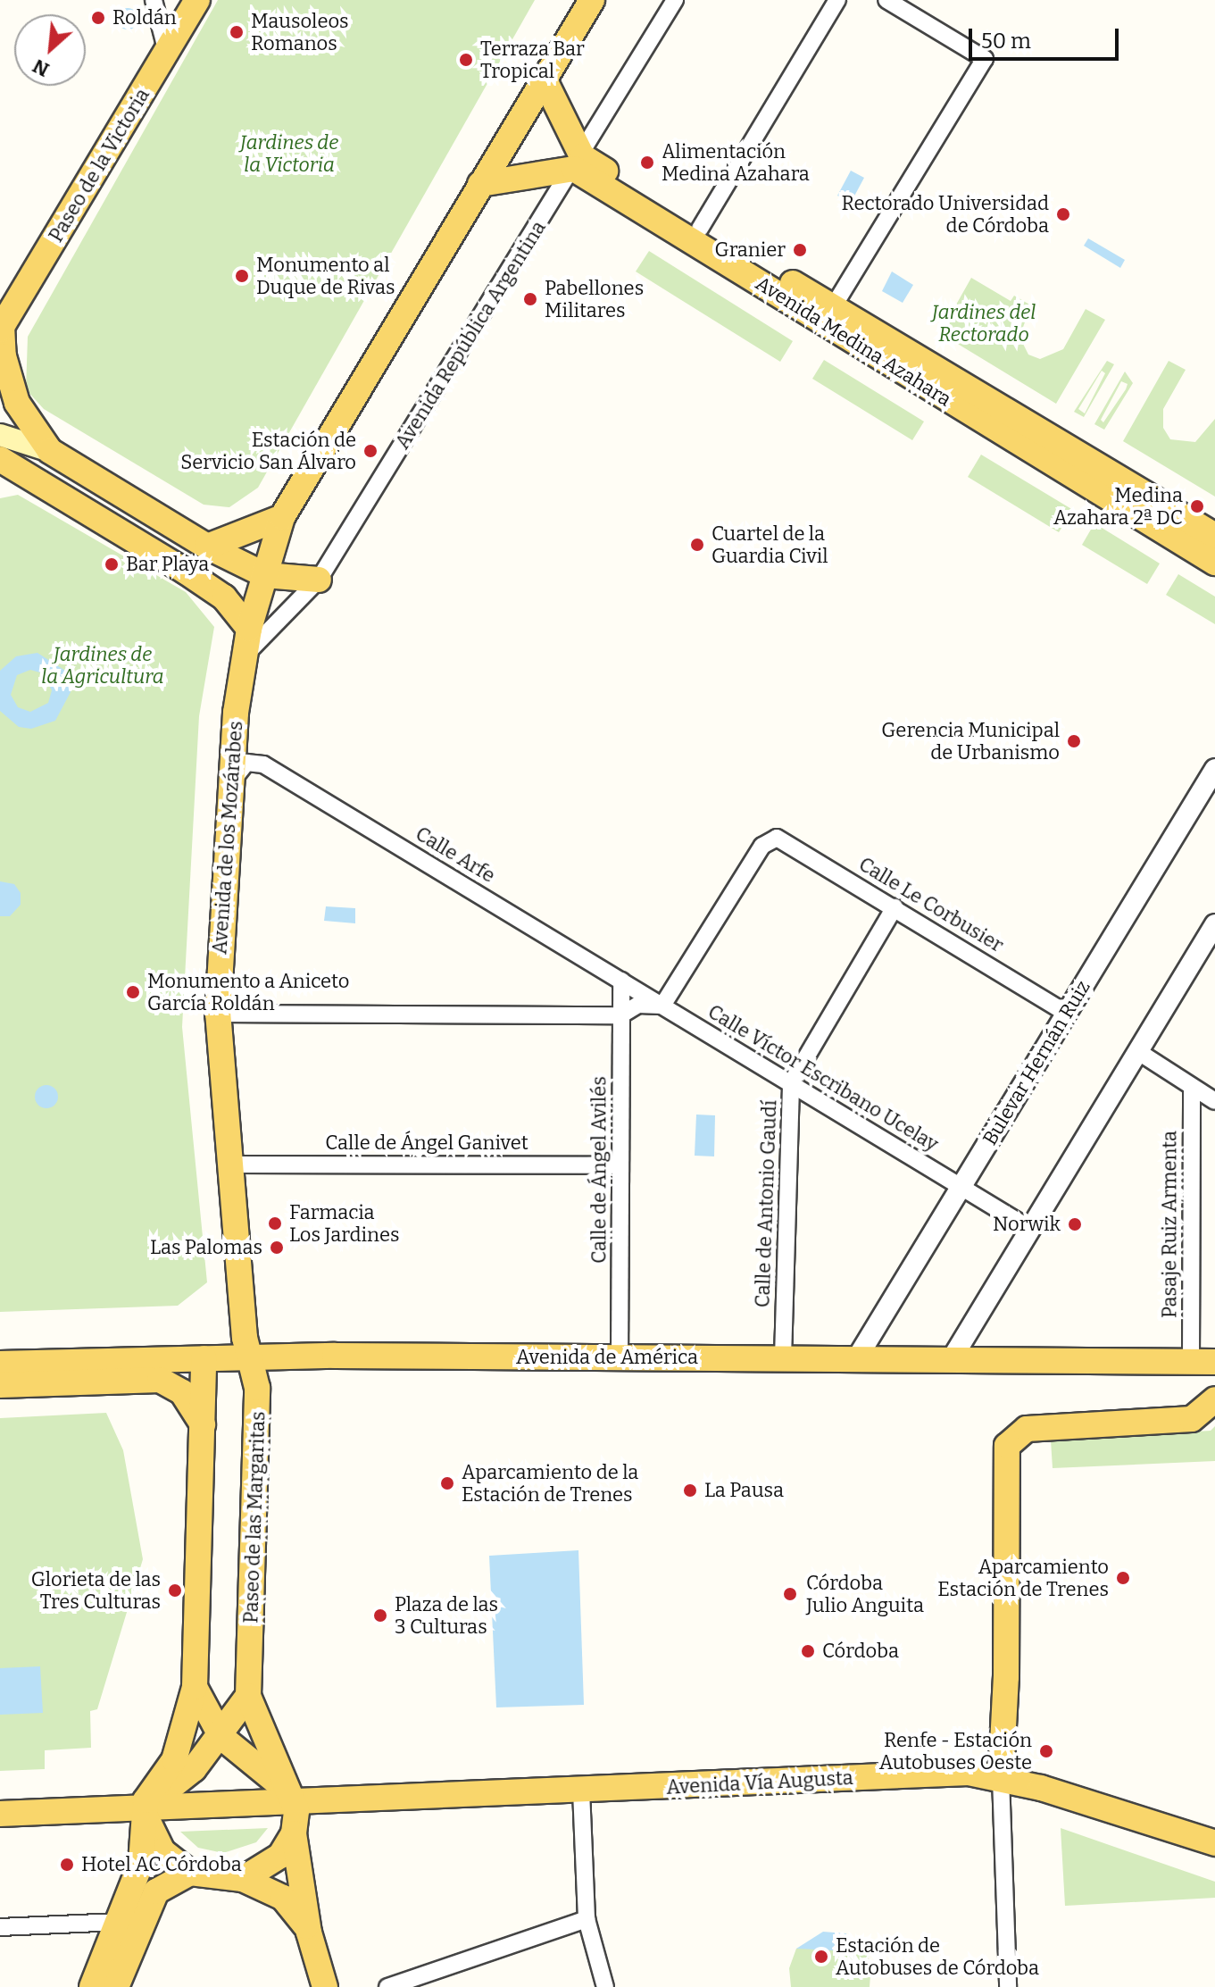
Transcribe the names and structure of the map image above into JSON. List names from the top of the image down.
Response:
{
  "streets": {
    "main road": [
      "Paseo de la Victoria",
      "Avenida Medina Azahara",
      "Avenida de los Mozárabes",
      "Avenida de América",
      "Paseo de las Margaritas",
      "Avenida Vía Augusta"
    ],
    "street": [
      "Avenida República Argentina",
      "Calle Arfe",
      "Calle Le Corbusier",
      "Bulevar Hernán Ruiz",
      "Calle Víctor Escribano Ucelay",
      "Calle de Ángel Ganivet",
      "Calle de Ángel Avilés",
      "Calle de Antonio Gaudí",
      "Pasaje Ruiz Armenta"
    ]
  },
  "crossings": [
    ["Avenida República Argentina", "Avenida Medina Azahara"],
    ["Avenida República Argentina", "Avenida de los Mozárabes"],
    ["Avenida de los Mozárabes", "Calle Arfe"],
    ["Avenida de los Mozárabes", "Calle de Ángel Ganivet"],
    ["Avenida de los Mozárabes", "Paseo de las Margaritas"],
    ["Calle Arfe", "Calle Le Corbusier"],
    ["Calle Arfe", "Calle Víctor Escribano Ucelay"],
    ["Calle Arfe", "Calle de Ángel Avilés"],
    ["Calle Le Corbusier", "Bulevar Hernán Ruiz"],
    ["Calle Le Corbusier", "Calle Víctor Escribano Ucelay"],
    ["Calle Le Corbusier", "Calle de Antonio Gaudí"],
    ["Bulevar Hernán Ruiz", "Calle Víctor Escribano Ucelay"],
    ["Bulevar Hernán Ruiz", "Avenida de América"],
    ["Calle Víctor Escribano Ucelay", "Calle de Antonio Gaudí"],
    ["Calle de Ángel Ganivet", "Calle de Ángel Avilés"],
    ["Calle de Ángel Avilés", "Avenida de América"],
    ["Calle de Antonio Gaudí", "Avenida de América"],
    ["Pasaje Ruiz Armenta", "Avenida de América"],
    ["Avenida de América", "Paseo de las Margaritas"]
  ],
  "parks": ["Jardines de la Victoria", "Jardines del Rectorado", "Jardines de la Agricultura"],
  "places": [
    "Roldán",
    "Mausoleos Romanos",
    "Terraza Bar Tropical",
    "Alimentación Medina Azahara",
    "Rectorado Universidad de Córdoba",
    "Granier",
    "Monumento al Duque de Rivas",
    "Pabellones Militares",
    "Estación de Servicio San Álvaro",
    "Medina Azahara 2ª DC",
    "Cuartel de la Guardia Civil",
    "Bar Playa",
    "Gerencia Municipal de Urbanismo",
    "Monumento a Aniceto García Roldán",
    "Farmacia Los Jardines",
    "Norwik",
    "Las Palomas",
    "Aparcamiento de la Estación de Trenes",
    "La Pausa",
    "Aparcamiento Estación de Trenes",
    "Glorieta de las Tres Culturas",
    "Córdoba Julio Anguita",
    "Plaza de las 3 Culturas",
    "Córdoba",
    "Renfe - Estación Autobuses Oeste",
    "Hotel AC Córdoba",
    "Estación de Autobuses de Córdoba"
  ],
  "scale_bar": "50 m",
  "north": "bottom left"
}
